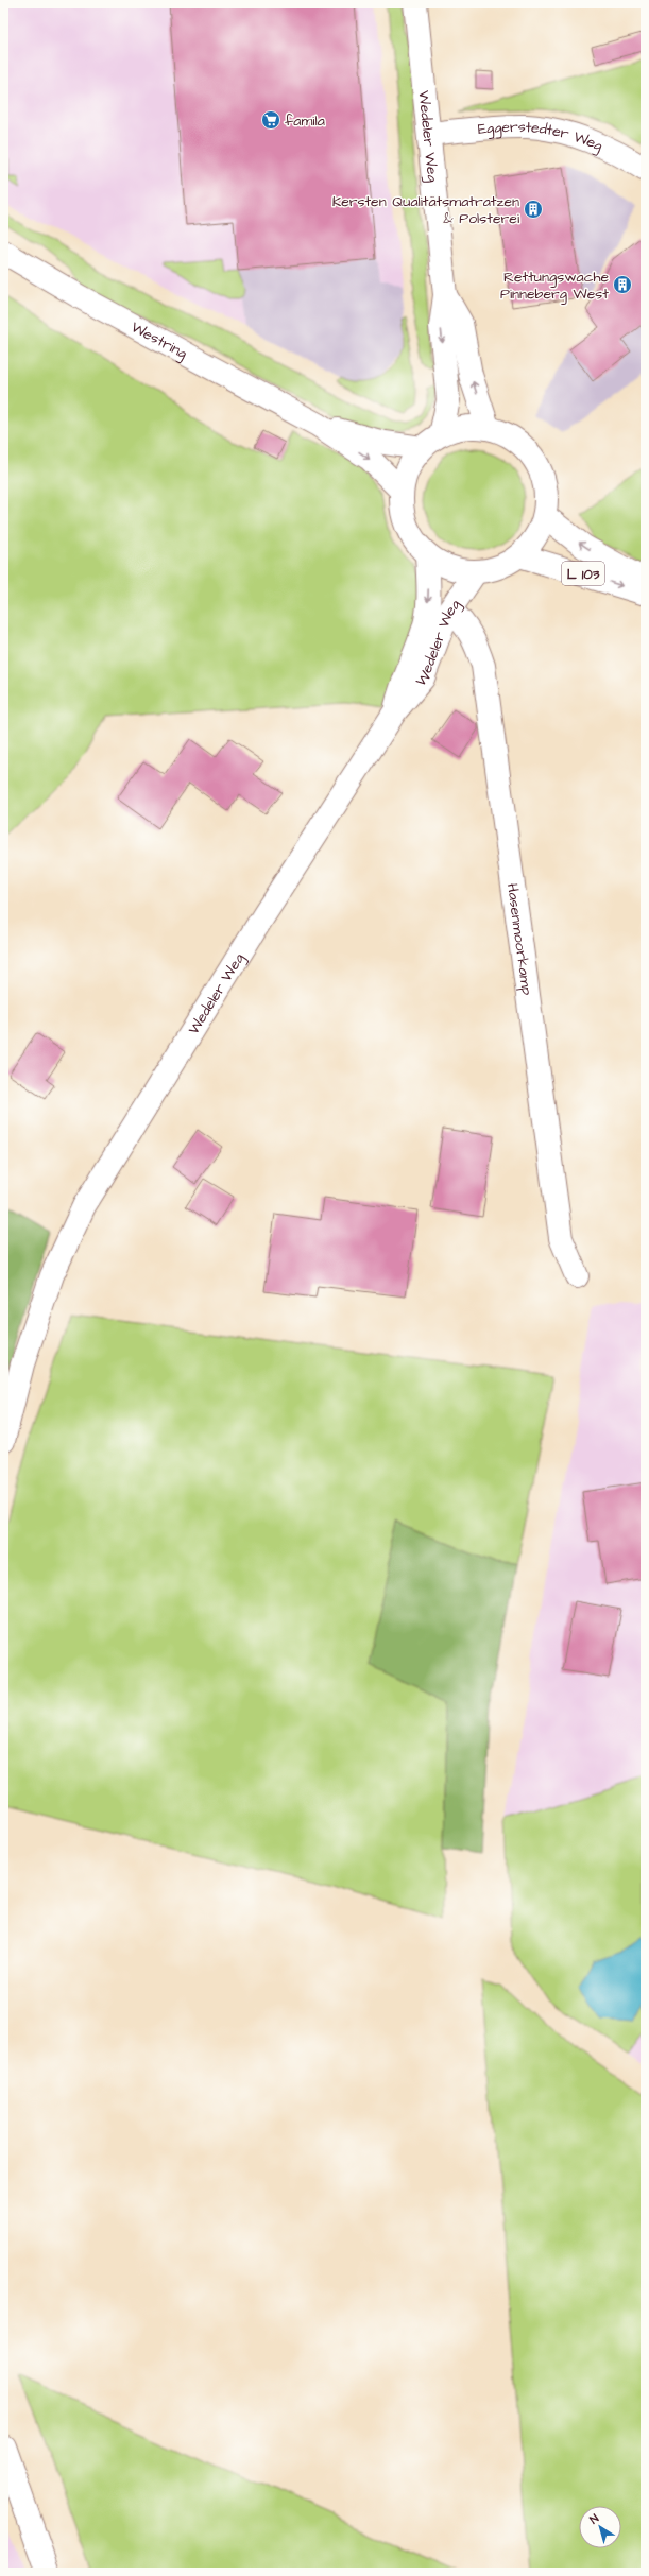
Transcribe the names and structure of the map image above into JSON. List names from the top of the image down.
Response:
{
  "streets": {
    "main road": [
      "Wedeler Weg",
      "Eggerstedter Weg",
      "Westring",
      "L 103",
      "Hasenmoorkamp"
    ]
  },
  "crossings": [
    ["Wedeler Weg", "Eggerstedter Weg"],
    ["Wedeler Weg", "Westring"],
    ["Wedeler Weg", "L 103"],
    ["Wedeler Weg", "Hasenmoorkamp"],
    ["Westring", "L 103"]
  ],
  "places": {
    "supermarket": ["famila"],
    "building": ["Kersten Qualitätsmatratzen & Polsterei", "Rettungswache Pinneberg West"]
  },
  "north": "top left"
}
